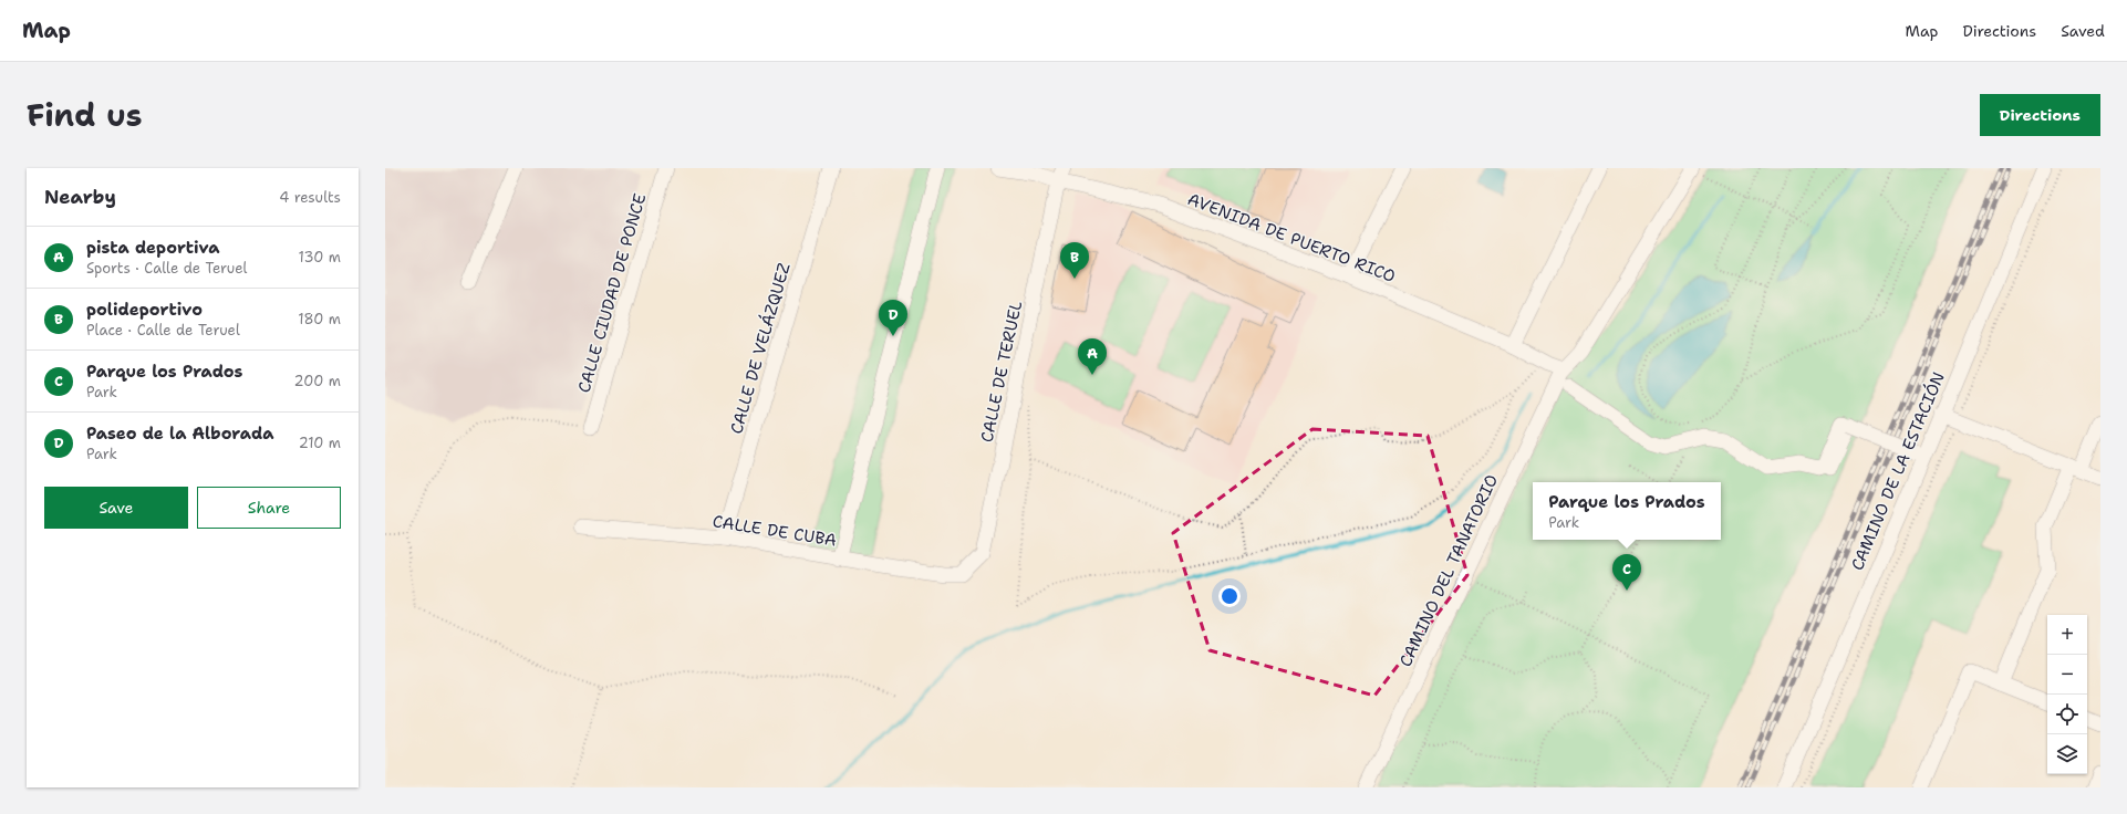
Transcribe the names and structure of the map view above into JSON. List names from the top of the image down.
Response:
{
  "streets": {
    "street": [
      "AVENIDA DE PUERTO RICO",
      "CALLE CIUDAD DE PONCE",
      "CALLE DE VELÁZQUEZ",
      "CALLE DE TERUEL",
      "CAMINO DE LA ESTACIÓN",
      "CALLE DE CUBA",
      "CAMINO DEL TANATORIO"
    ]
  },
  "crossings": [
    ["AVENIDA DE PUERTO RICO", "CALLE DE TERUEL"],
    ["AVENIDA DE PUERTO RICO", "CAMINO DEL TANATORIO"],
    ["CALLE DE VELÁZQUEZ", "CALLE DE CUBA"],
    ["CALLE DE TERUEL", "CALLE DE CUBA"]
  ],
  "page": {
    "header": "Map",
    "nav": ["Map", "Directions", "Saved"],
    "title": "Find us",
    "buttons": [
      "Directions",
      ["Save", "Share"]
    ],
    "heading": ["Nearby", "4 results"],
    "list": [
      {
        "mark": "A",
        "name": "pista deportiva",
        "note": "Sports · Calle de Teruel",
        "value": "130 m"
      },
      {
        "mark": "B",
        "name": "polideportivo",
        "note": "Place · Calle de Teruel",
        "value": "180 m"
      },
      {
        "mark": "C",
        "name": "Parque los Prados",
        "note": "Park",
        "value": "200 m"
      },
      {
        "mark": "D",
        "name": "Paseo de la Alborada",
        "note": "Park",
        "value": "210 m"
      }
    ],
    "pins": [
      "B",
      "D",
      "A",
      "C"
    ],
    "popup": ["Parque los Prados", "Park"],
    "map_buttons": ["+", "−"]
  }
}
